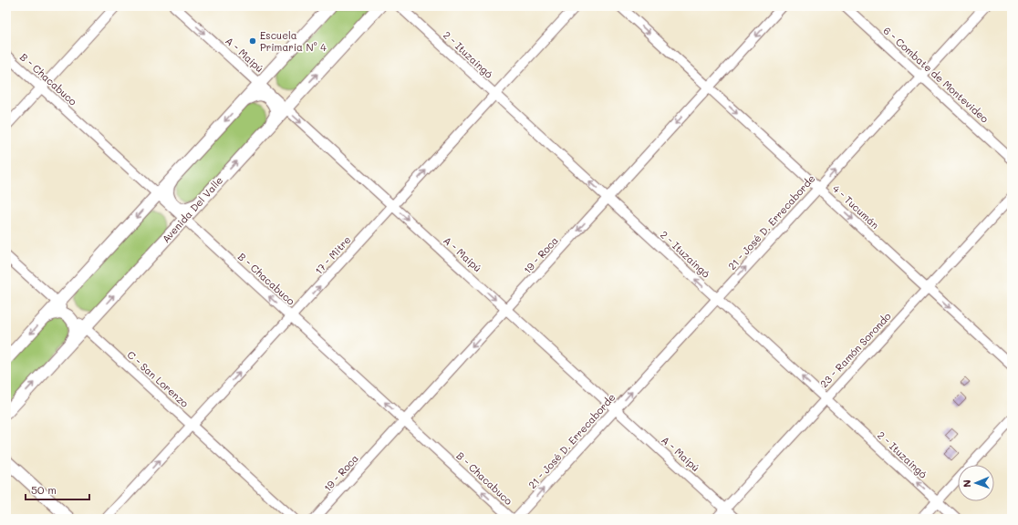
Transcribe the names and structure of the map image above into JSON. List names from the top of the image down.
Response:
{
  "streets": {
    "street": [
      "A - Maipú",
      "2 - Ituzaingó",
      "6 - Combate de Montevideo",
      "B - Chacabuco",
      "4 - Tucumán",
      "Avenida Del Valle",
      "21 - José D. Errecaborde",
      "17 - Mitre",
      "19 - Roca",
      "23 - Ramón Sorondo",
      "C - San Lorenzo"
    ]
  },
  "crossings": [
    ["A - Maipú", "Avenida Del Valle"],
    ["A - Maipú", "21 - José D. Errecaborde"],
    ["A - Maipú", "17 - Mitre"],
    ["A - Maipú", "19 - Roca"],
    ["A - Maipú", "23 - Ramón Sorondo"],
    ["2 - Ituzaingó", "21 - José D. Errecaborde"],
    ["2 - Ituzaingó", "17 - Mitre"],
    ["2 - Ituzaingó", "19 - Roca"],
    ["2 - Ituzaingó", "23 - Ramón Sorondo"],
    ["6 - Combate de Montevideo", "21 - José D. Errecaborde"],
    ["B - Chacabuco", "Avenida Del Valle"],
    ["B - Chacabuco", "17 - Mitre"],
    ["B - Chacabuco", "19 - Roca"],
    ["4 - Tucumán", "21 - José D. Errecaborde"],
    ["4 - Tucumán", "19 - Roca"],
    ["4 - Tucumán", "23 - Ramón Sorondo"],
    ["Avenida Del Valle", "C - San Lorenzo"],
    ["17 - Mitre", "C - San Lorenzo"]
  ],
  "one_way": [
    "A - Maipú",
    "2 - Ituzaingó",
    "B - Chacabuco",
    "4 - Tucumán",
    "21 - José D. Errecaborde",
    "17 - Mitre",
    "19 - Roca"
  ],
  "places": ["Escuela Primaria N° 4"],
  "scale_bar": "50 m",
  "north": "left"
}
